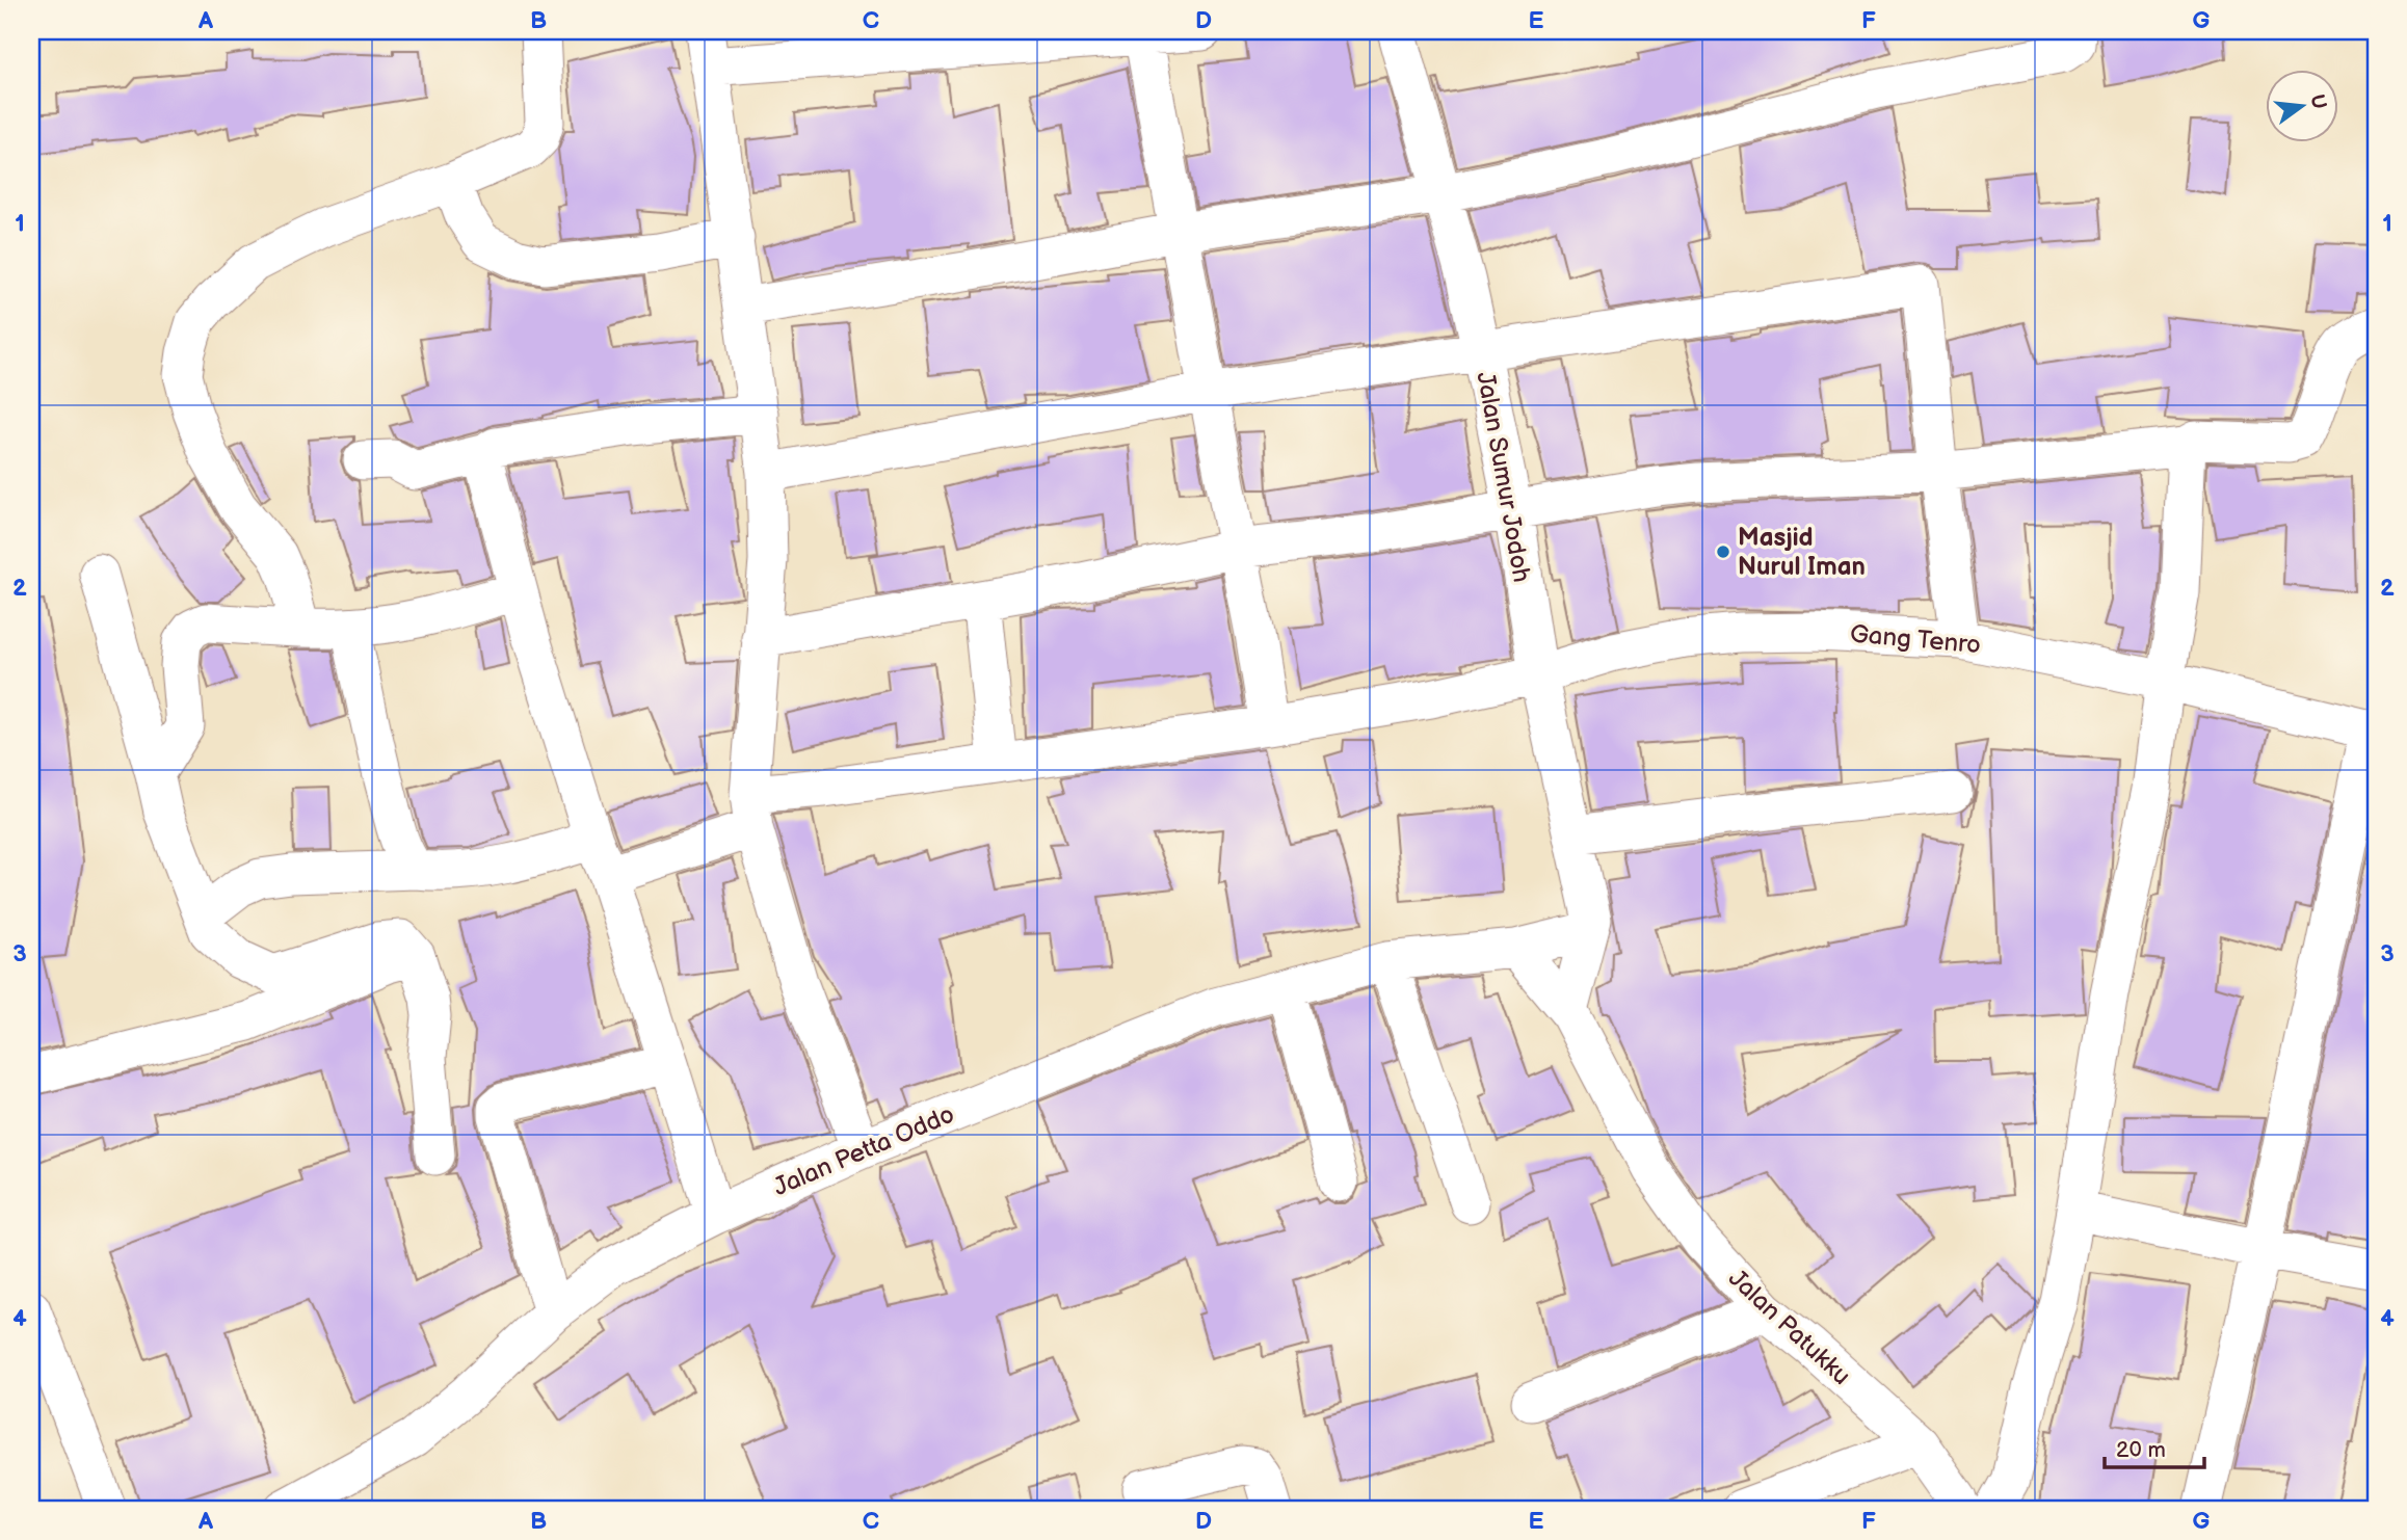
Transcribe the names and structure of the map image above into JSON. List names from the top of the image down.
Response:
{
  "streets": {
    "street": [
      "Jalan Sumur Jodoh",
      "Gang Tenro",
      "Jalan Petta Oddo",
      "Jalan Patukku"
    ]
  },
  "crossings": [
    ["Jalan Sumur Jodoh", "Gang Tenro"],
    ["Jalan Sumur Jodoh", "Jalan Petta Oddo"],
    ["Jalan Petta Oddo", "Jalan Patukku"]
  ],
  "places": ["Masjid Nurul Iman"],
  "scale_bar": "20 m",
  "north": "right",
  "grid": {
    "columns": [
      "A",
      "B",
      "C",
      "D",
      "E",
      "F",
      "G"
    ],
    "rows": [
      "1",
      "2",
      "3",
      "4"
    ]
  }
}
